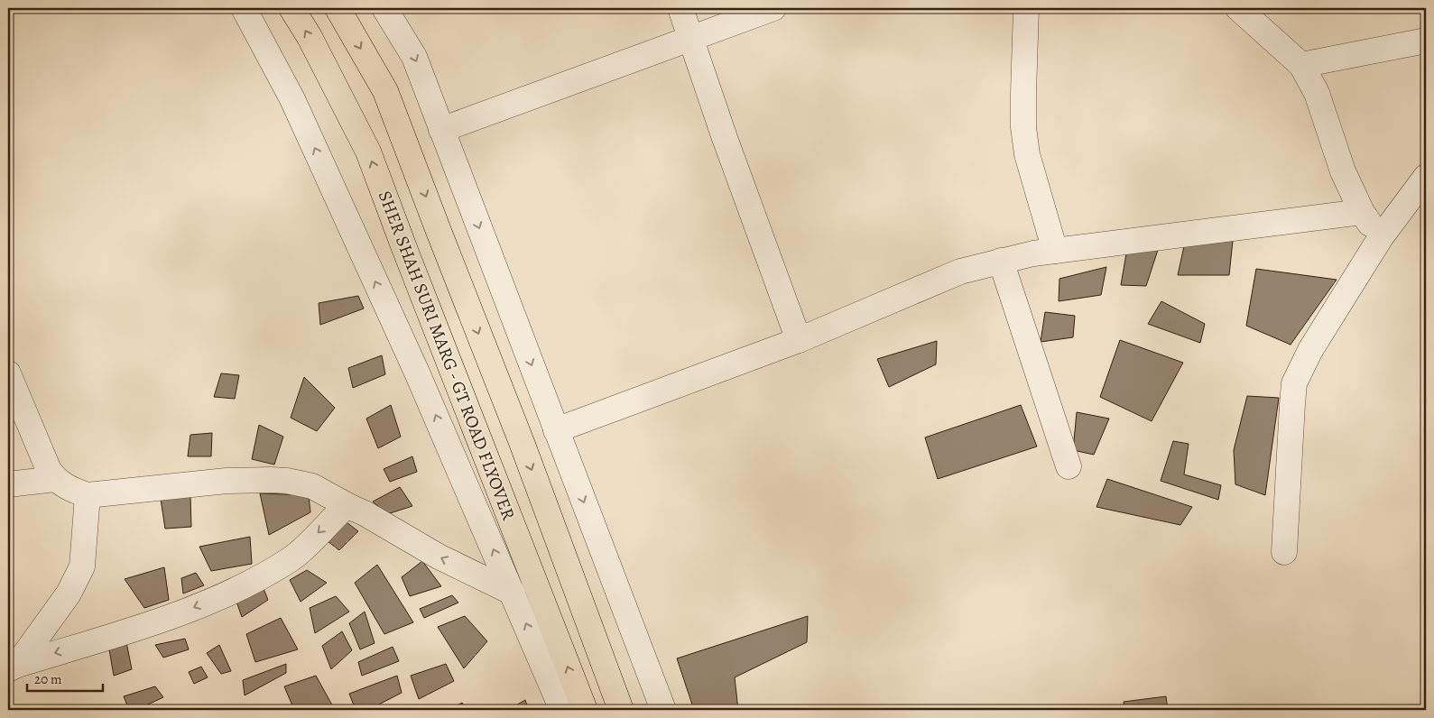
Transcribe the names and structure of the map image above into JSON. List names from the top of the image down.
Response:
{
  "streets": {
    "main road": ["SHER SHAH SURI MARG - GT ROAD FLYOVER"]
  },
  "scale_bar": "20 m"
}
